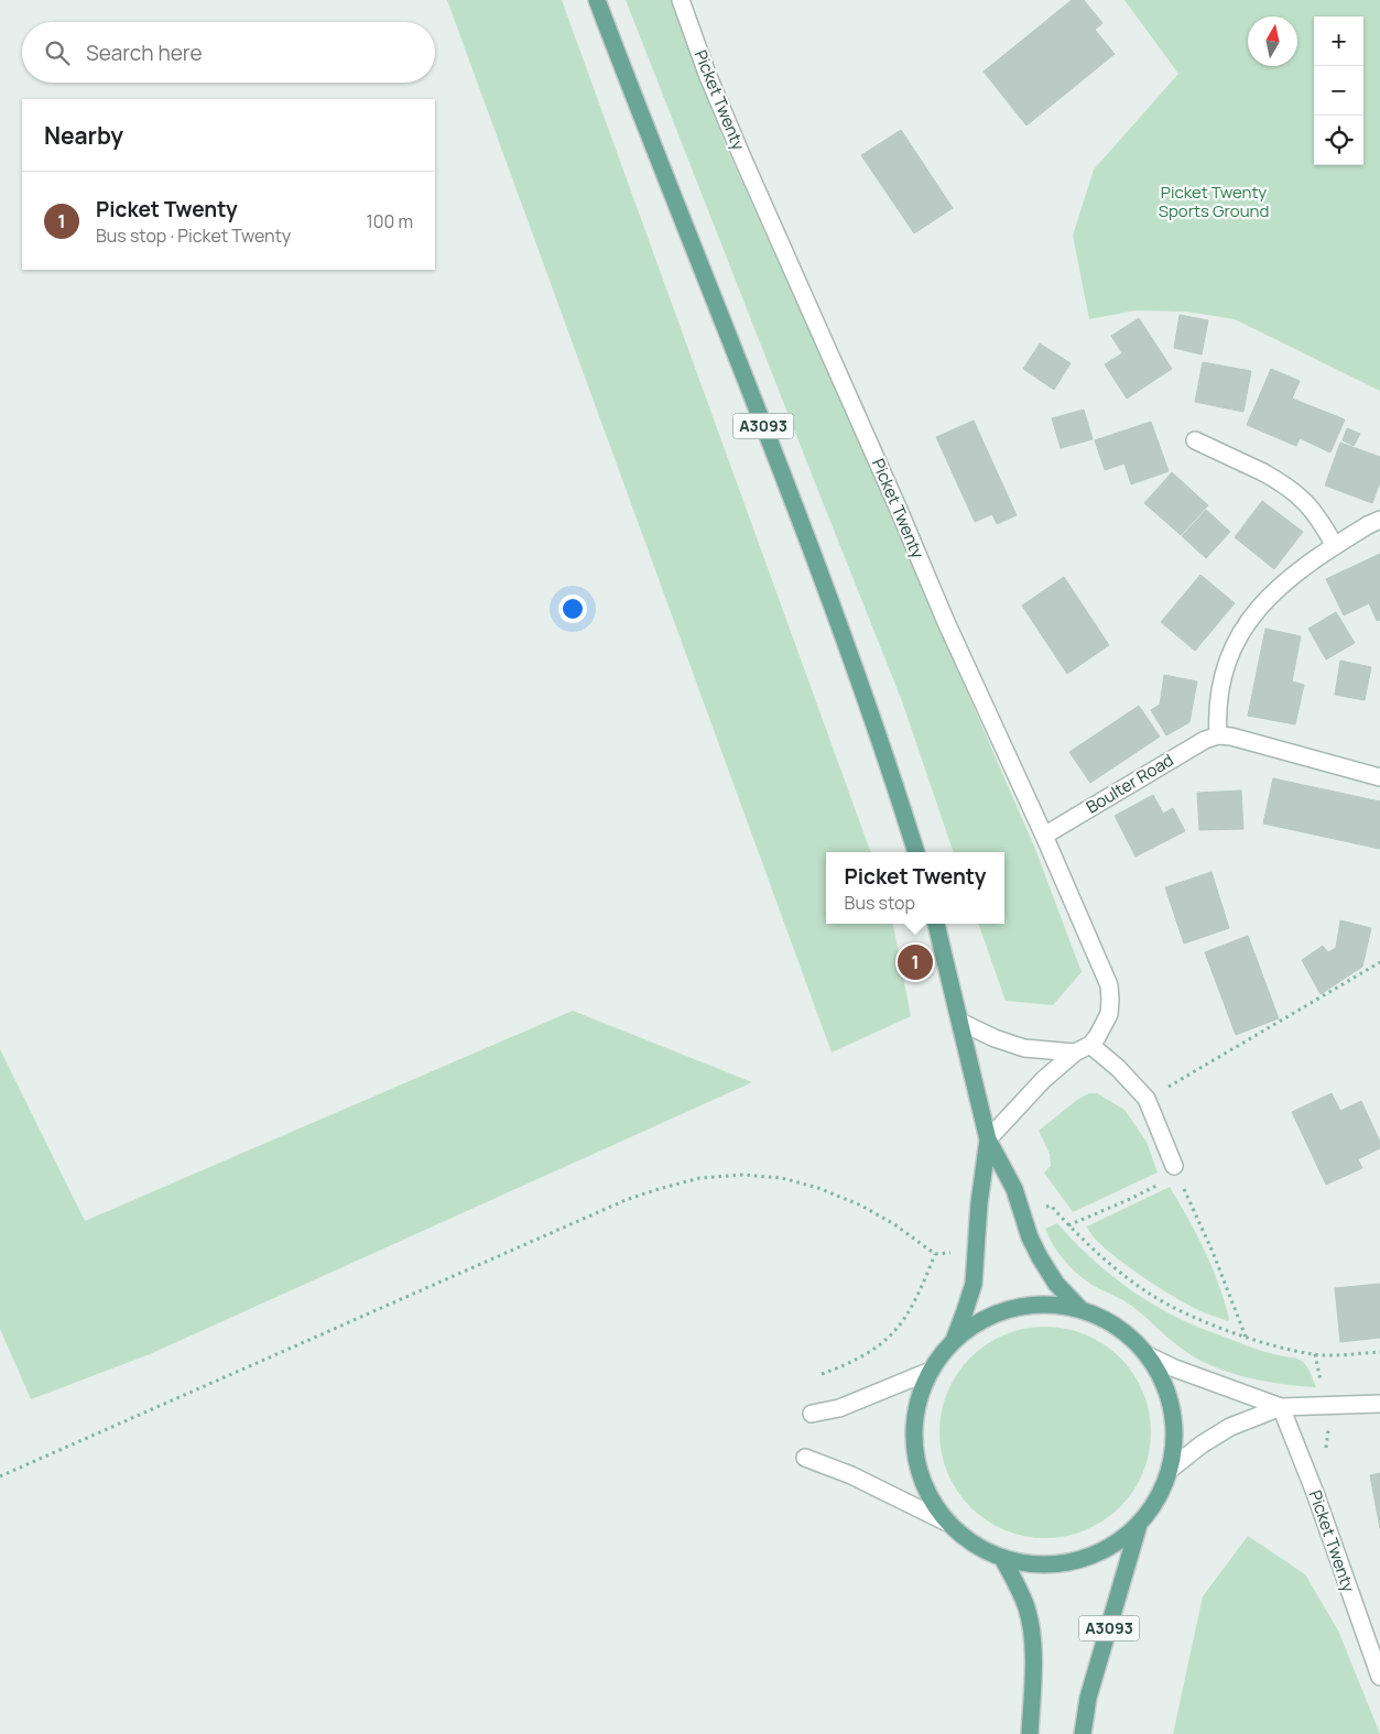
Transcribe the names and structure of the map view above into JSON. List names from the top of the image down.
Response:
{
  "streets": {
    "main road": ["A3093"],
    "street": ["Picket Twenty", "Boulter Road"]
  },
  "crossings": [
    ["Picket Twenty", "Boulter Road"]
  ],
  "parks": ["Picket Twenty Sports Ground"],
  "north": "top",
  "page": {
    "map_buttons": ["+", "−"],
    "search": "Search here",
    "heading": "Nearby",
    "list": [
      {
        "mark": "1",
        "name": "Picket Twenty",
        "note": "Bus stop · Picket Twenty",
        "value": "100 m"
      }
    ],
    "popup": ["Picket Twenty", "Bus stop"],
    "pins": "1"
  }
}
